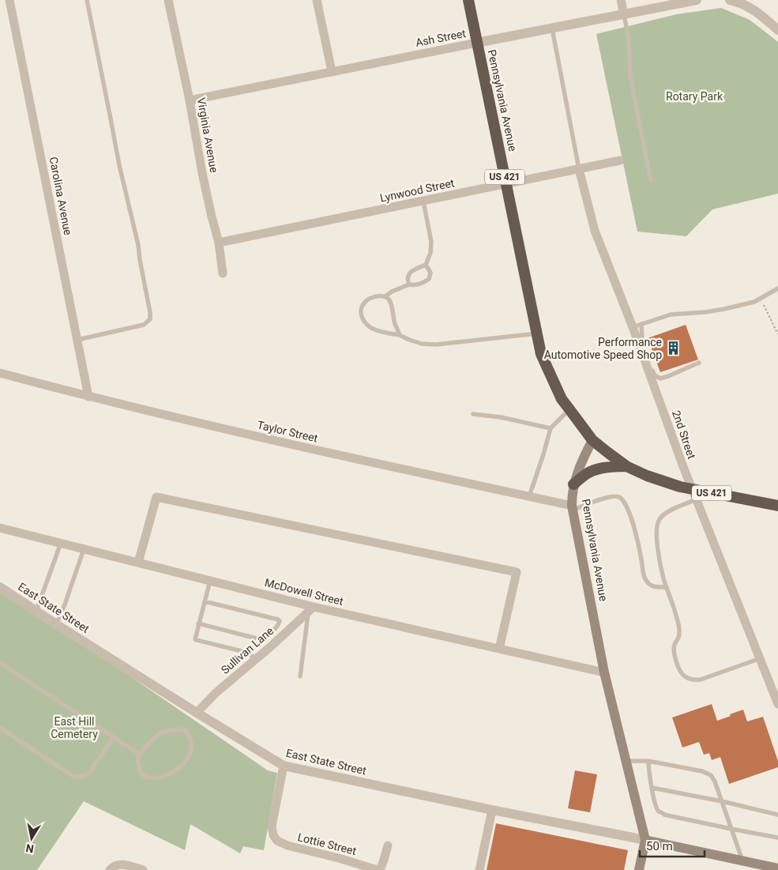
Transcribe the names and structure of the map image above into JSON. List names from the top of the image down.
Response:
{
  "streets": {
    "highway": ["Pennsylvania Avenue", "US 421"],
    "street": [
      "Ash Street",
      "Virginia Avenue",
      "Lynwood Street",
      "Carolina Avenue",
      "Taylor Street",
      "2nd Street",
      "McDowell Street",
      "East State Street",
      "Sullivan Lane",
      "Lottie Street"
    ]
  },
  "crossings": [
    ["Ash Street", "Pennsylvania Avenue"],
    ["Ash Street", "Virginia Avenue"],
    ["Pennsylvania Avenue", "US 421"],
    ["Pennsylvania Avenue", "Lynwood Street"],
    ["Pennsylvania Avenue", "Taylor Street"],
    ["Pennsylvania Avenue", "McDowell Street"],
    ["Pennsylvania Avenue", "East State Street"],
    ["Virginia Avenue", "Lynwood Street"],
    ["Lynwood Street", "2nd Street"],
    ["Carolina Avenue", "Taylor Street"],
    ["McDowell Street", "Sullivan Lane"],
    ["East State Street", "Sullivan Lane"],
    ["East State Street", "Lottie Street"]
  ],
  "parks": ["Rotary Park", "East Hill Cemetery"],
  "places": {
    "building": ["Performance Automotive Speed Shop"]
  },
  "scale_bar": "50 m",
  "north": "bottom"
}
